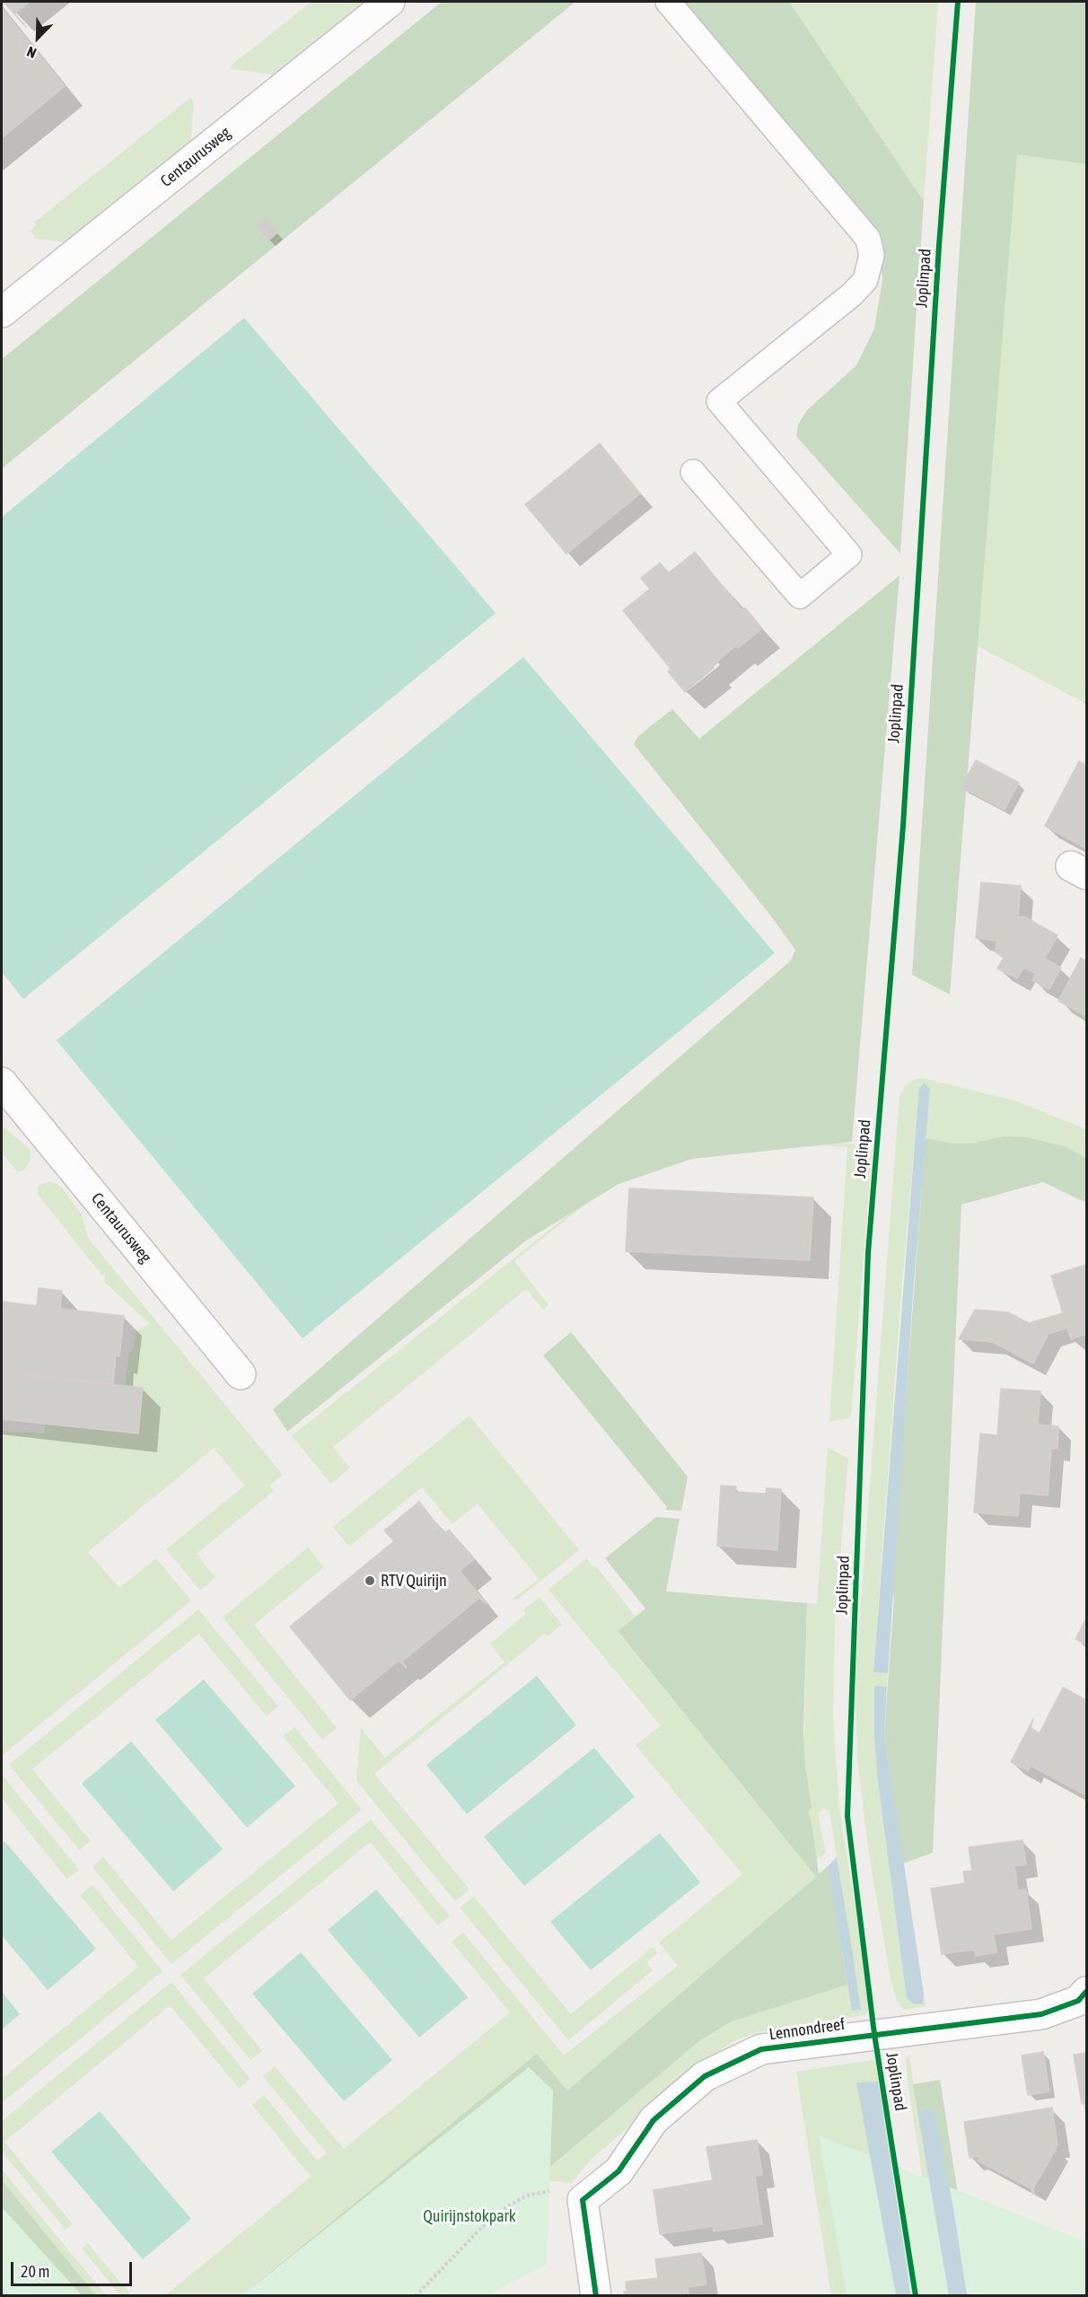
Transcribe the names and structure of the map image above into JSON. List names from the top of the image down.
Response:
{
  "streets": {
    "street": ["Centaurusweg", "Lennondreef"],
    "cycle path": ["Joplinpad"]
  },
  "parks": ["Quirijnstokpark"],
  "places": ["RTV Quirijn"],
  "scale_bar": "20 m",
  "north": "bottom left"
}
